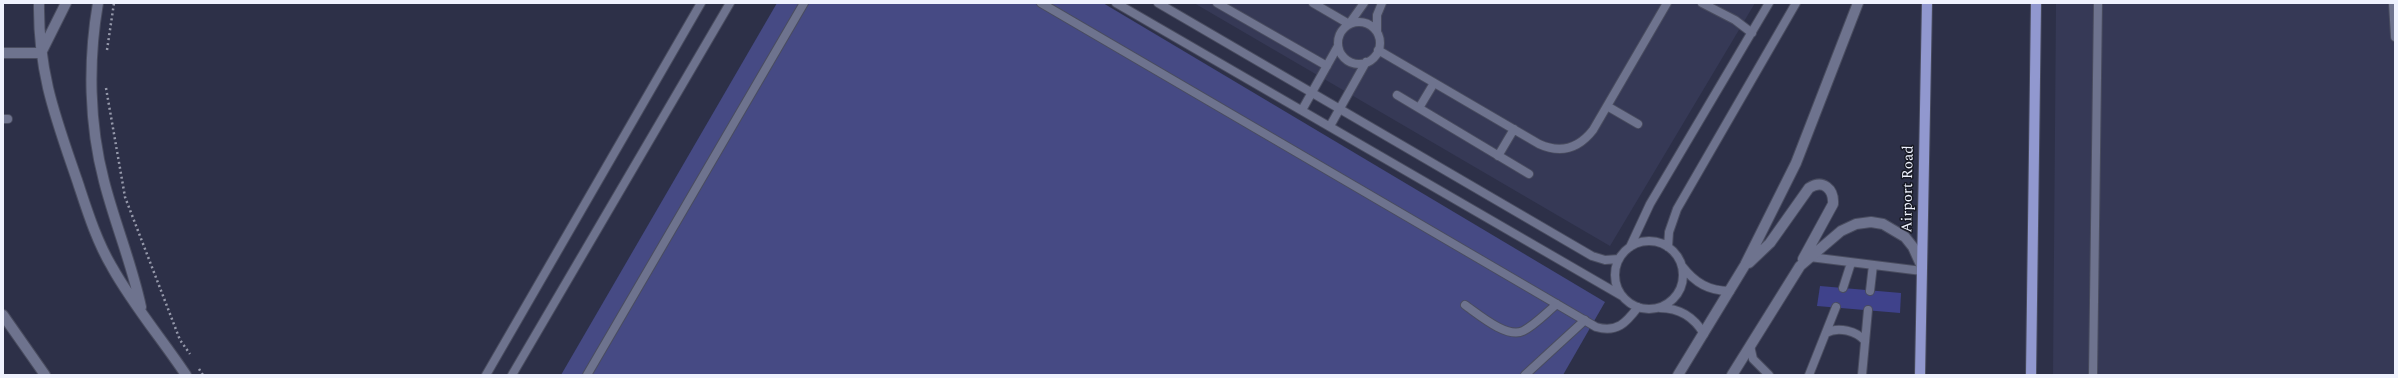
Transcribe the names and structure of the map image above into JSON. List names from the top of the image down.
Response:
{
  "streets": {
    "main road": ["Airport Road"]
  }
}
